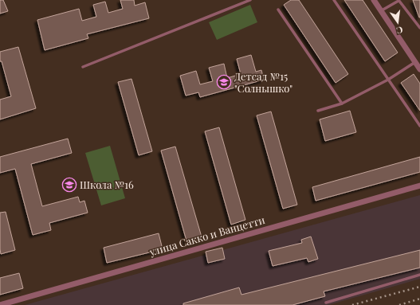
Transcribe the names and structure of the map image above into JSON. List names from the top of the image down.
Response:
{
  "streets": {
    "street": ["улица Сакко и Ванцетти"]
  },
  "places": {
    "school or university": ["Детсад №15 \"Солнышко\"", "Школа №16"]
  },
  "north": "bottom"
}
